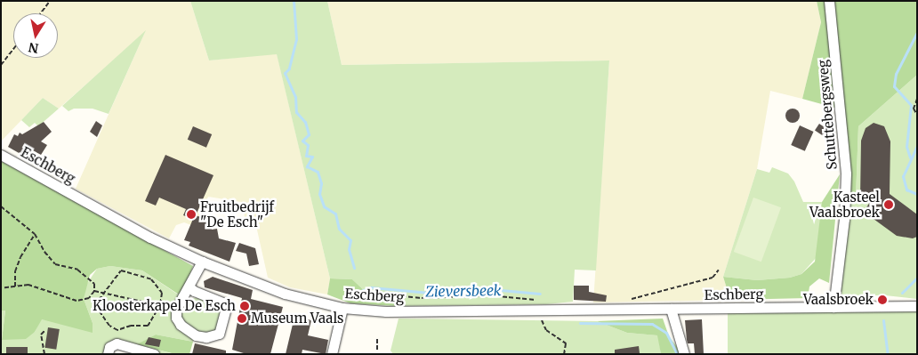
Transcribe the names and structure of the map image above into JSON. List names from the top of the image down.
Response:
{
  "streets": {
    "street": ["Schuttebergsweg", "Eschberg"]
  },
  "crossings": [
    ["Schuttebergsweg", "Eschberg"]
  ],
  "water": ["Zieversbeek"],
  "places": [
    "Kasteel Vaalsbroek",
    "Fruitbedrijf \"De Esch\"",
    "Vaalsbroek",
    "Kloosterkapel De Esch",
    "Museum Vaals"
  ],
  "north": "bottom"
}
